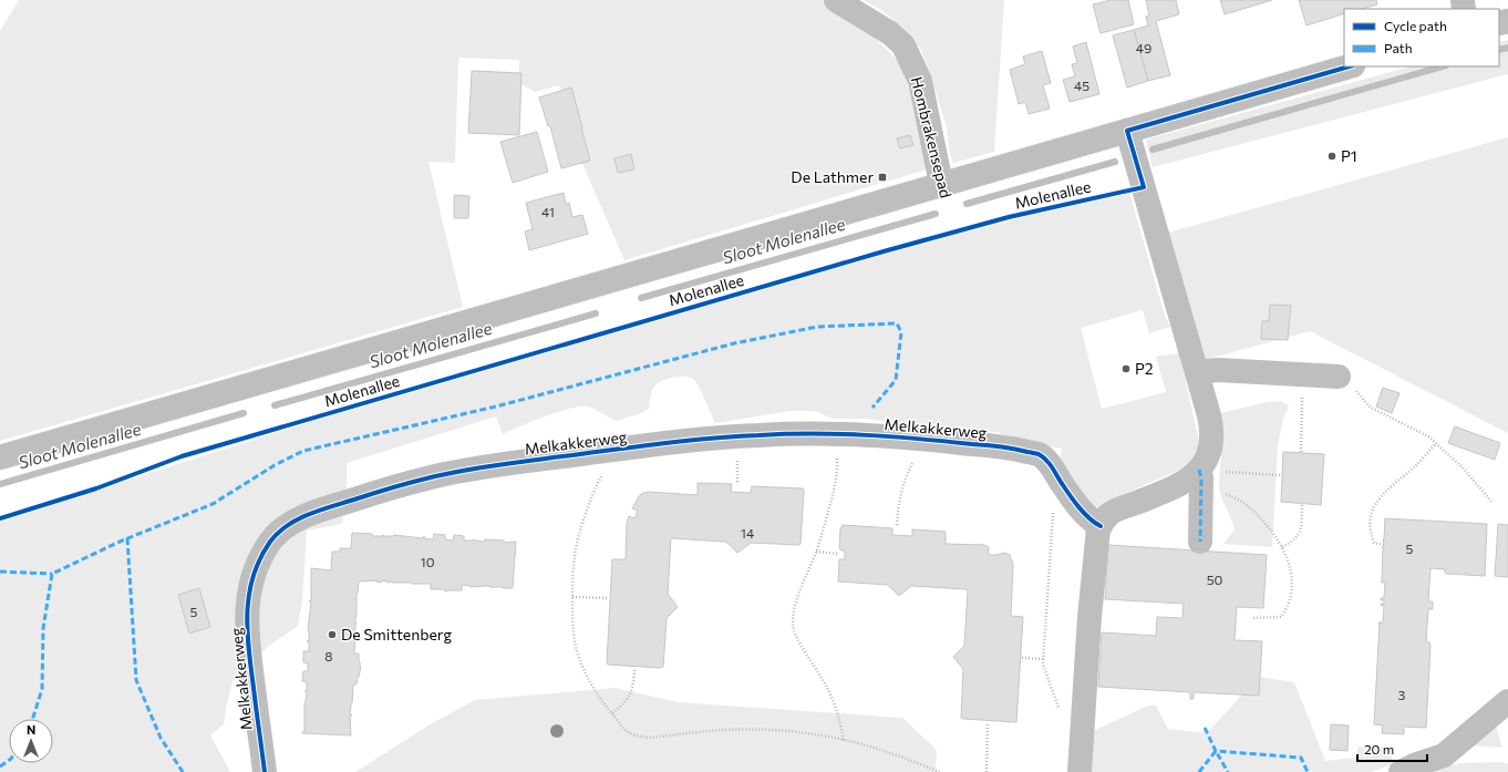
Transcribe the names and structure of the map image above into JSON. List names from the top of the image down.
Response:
{
  "streets": {
    "street": ["Hombrakensepad", "Melkakkerweg"],
    "cycle path": ["Molenallee"]
  },
  "water": ["Sloot Molenallee"],
  "places": {
    "other": ["P1", "P2", "De Smittenberg"],
    "transit": ["De Lathmer"]
  },
  "house_numbers": [
    "49",
    "45",
    "41",
    "14",
    "5",
    "10",
    "50",
    "5",
    "8",
    "3"
  ],
  "legend": ["Cycle path", "Path"],
  "scale_bar": "20 m",
  "north": "top"
}
